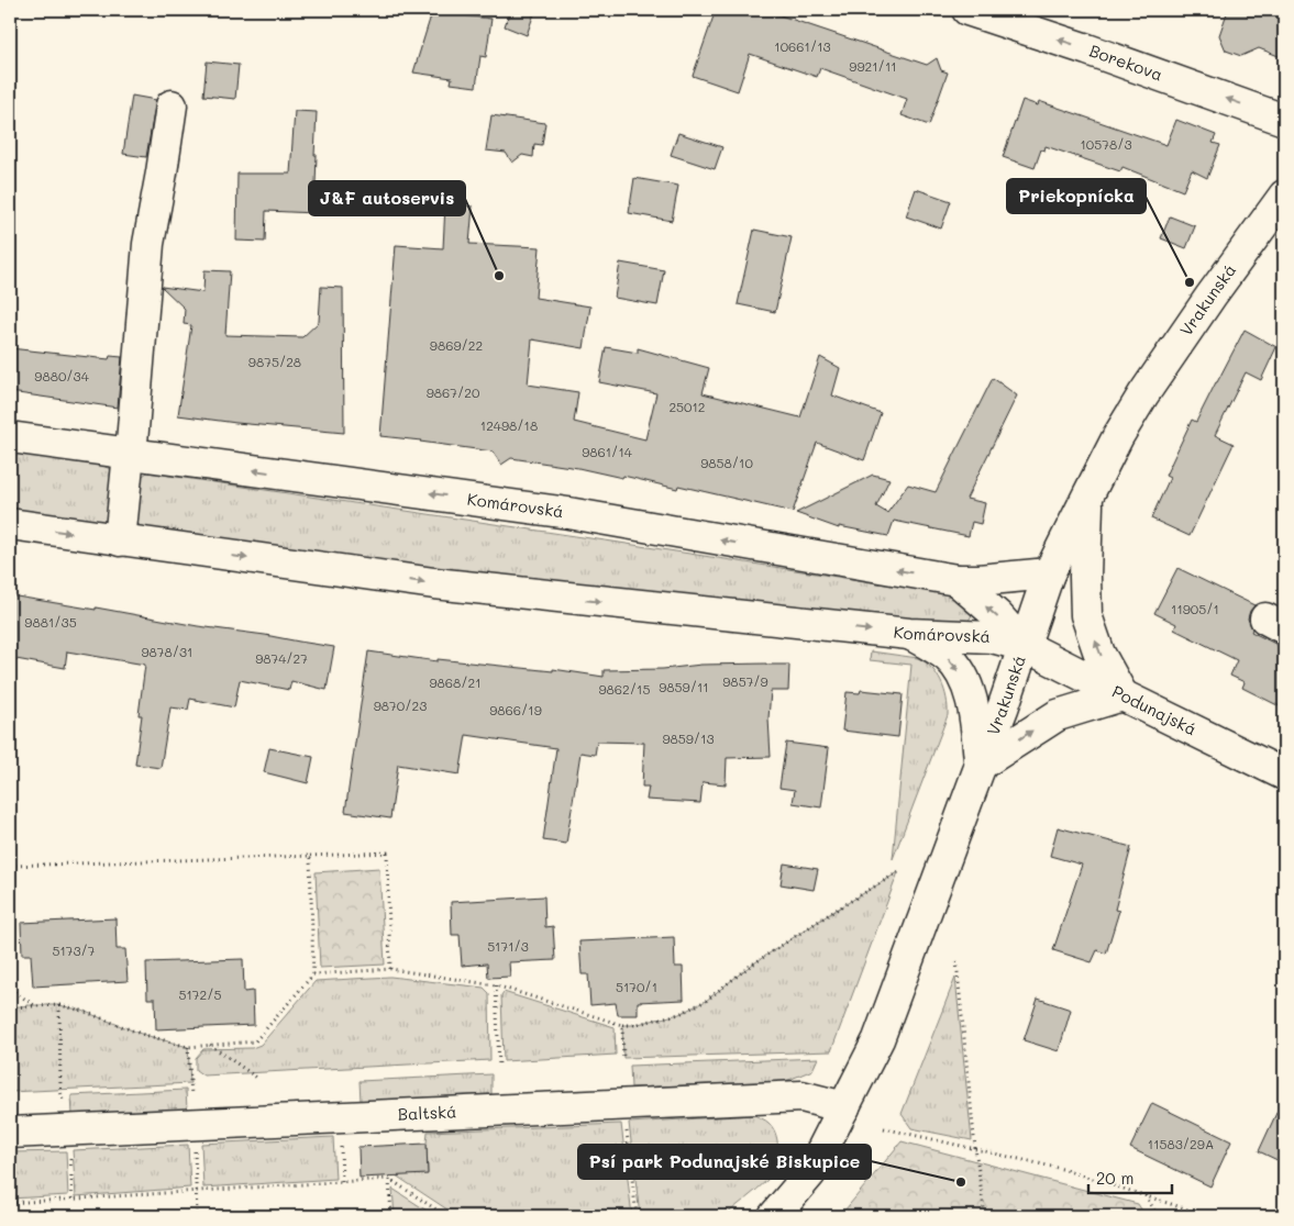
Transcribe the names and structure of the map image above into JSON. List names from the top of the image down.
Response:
{
  "streets": {
    "street": [
      "Borekova",
      "Vrakunská",
      "Komárovská",
      "Podunajská",
      "Baltská"
    ]
  },
  "crossings": [
    ["Vrakunská", "Komárovská"],
    ["Vrakunská", "Podunajská"],
    ["Vrakunská", "Baltská"],
    ["Komárovská", "Podunajská"]
  ],
  "one_way": ["Borekova"],
  "places": ["J&F autoservis", "Priekopnícka", "Psí park Podunajské Biskupice"],
  "house_numbers": [
    "10661/13",
    "9921/11",
    "10578/3",
    "9869/22",
    "9875/28",
    "9880/34",
    "9867/20",
    "25012",
    "12498/18",
    "9861/14",
    "9858/10",
    "11905/1",
    "9881/35",
    "9878/31",
    "9874/27",
    "9857/9",
    "9868/21",
    "9859/11",
    "9862/15",
    "9870/23",
    "9866/19",
    "9859/13",
    "5171/3",
    "5173/7",
    "5170/1",
    "5172/5",
    "11583/29A"
  ],
  "scale_bar": "20 m"
}
